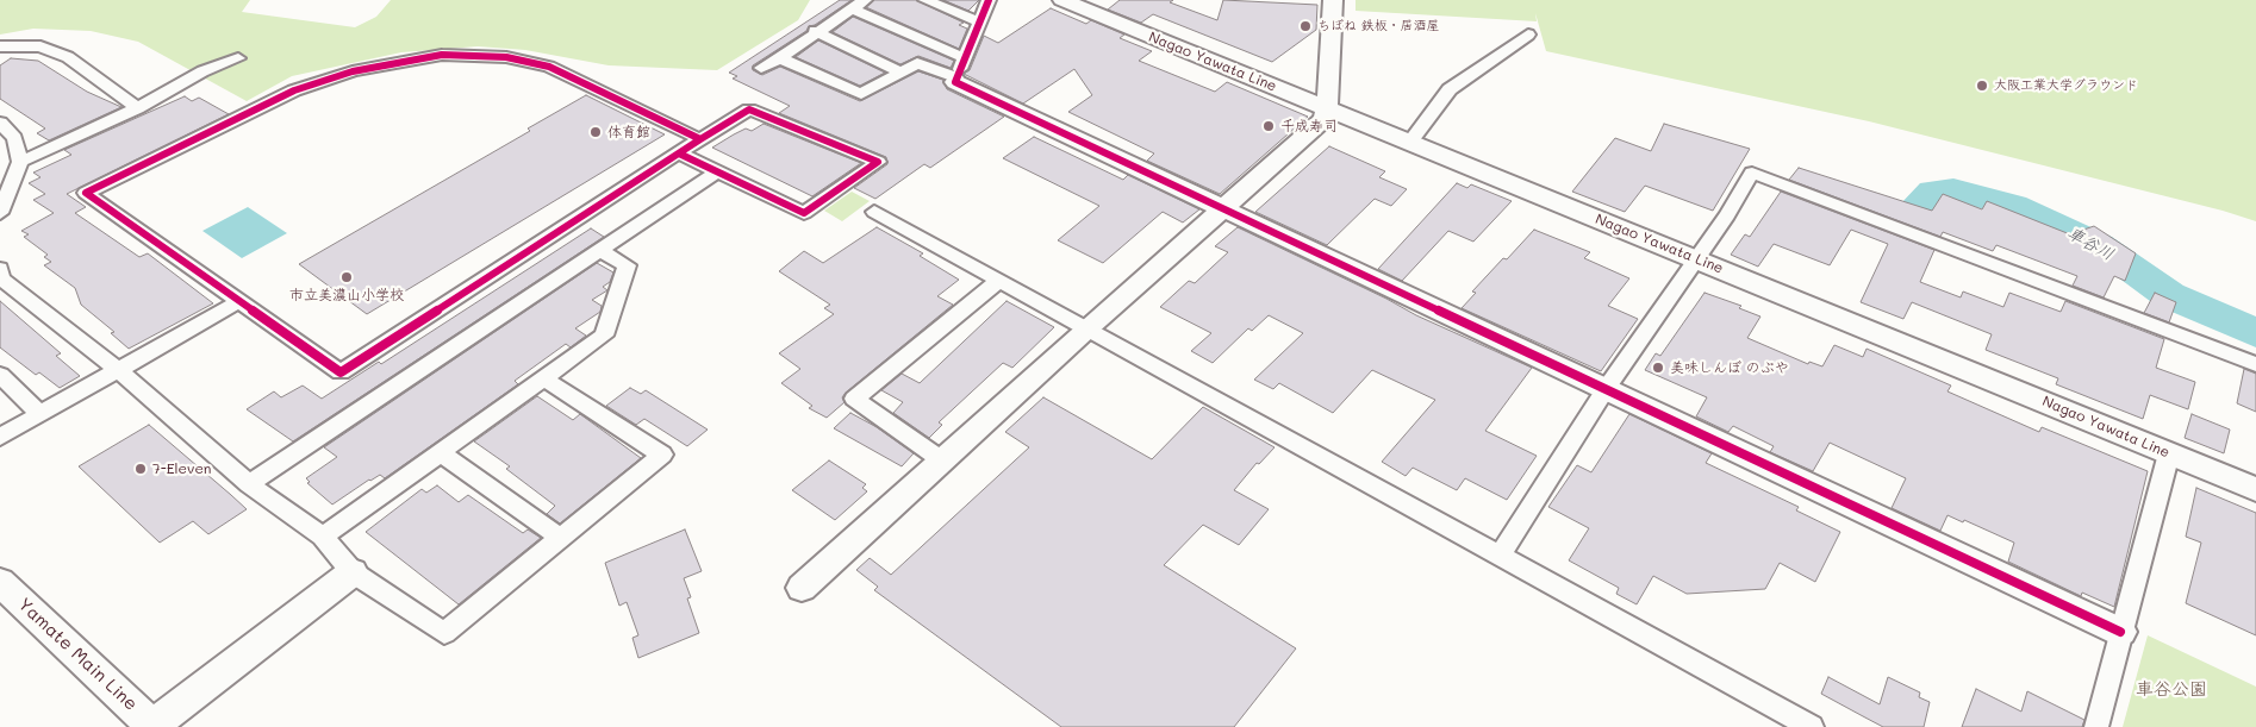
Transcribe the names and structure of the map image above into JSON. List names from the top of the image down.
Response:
{
  "streets": {
    "street": ["Nagao Yawata Line", "Yamate Main Line"]
  },
  "water": ["車谷川"],
  "parks": ["車谷公園"],
  "places": [
    "ちぼね 鉄板・居酒屋",
    "大阪工業大学グラウンド",
    "千成寿司",
    "体育館",
    "市立美濃山小学校",
    "美味しんぼ のぶや",
    "7-Eleven"
  ]
}
